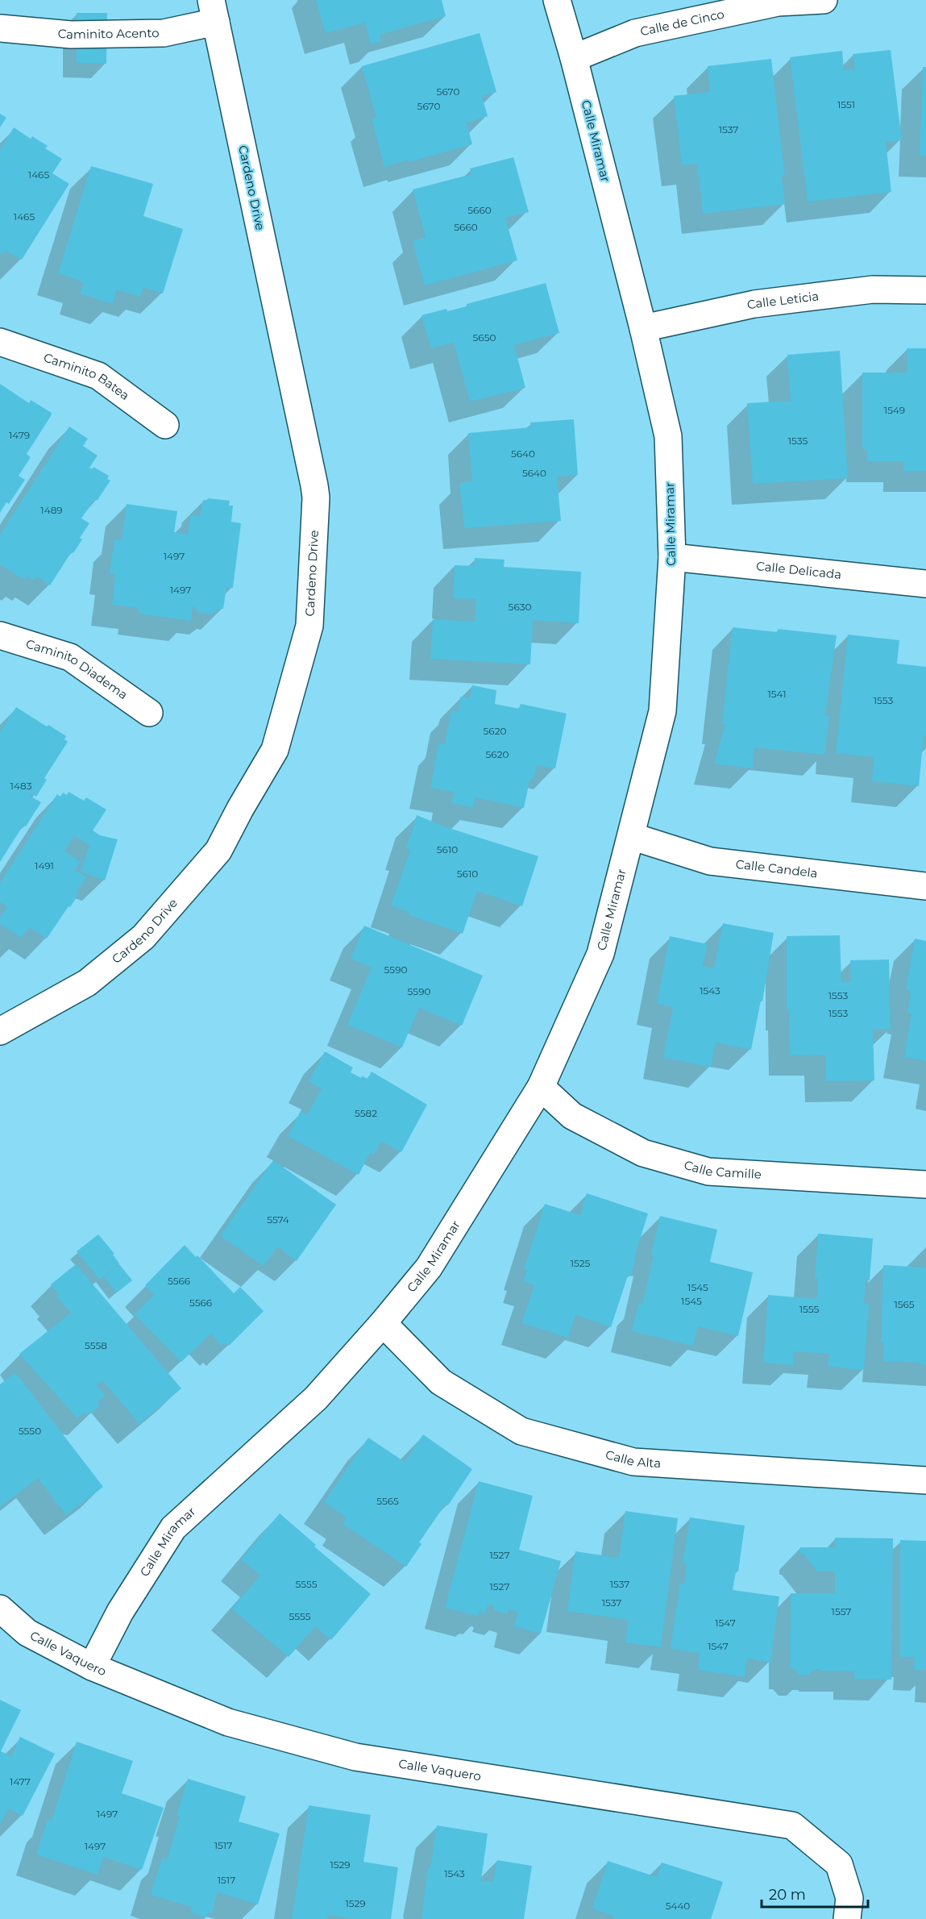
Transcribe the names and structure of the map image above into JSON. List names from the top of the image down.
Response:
{
  "streets": {
    "street": [
      "Calle de Cinco",
      "Caminito Acento",
      "Calle Miramar",
      "Cardeno Drive",
      "Calle Leticia",
      "Caminito Batea",
      "Calle Delicada",
      "Caminito Diadema",
      "Calle Candela",
      "Calle Camille",
      "Calle Alta",
      "Calle Vaquero"
    ]
  },
  "crossings": [
    ["Calle de Cinco", "Calle Miramar"],
    ["Caminito Acento", "Cardeno Drive"],
    ["Calle Miramar", "Calle Leticia"],
    ["Calle Miramar", "Calle Delicada"],
    ["Calle Miramar", "Calle Candela"],
    ["Calle Miramar", "Calle Camille"],
    ["Calle Miramar", "Calle Alta"],
    ["Calle Miramar", "Calle Vaquero"]
  ],
  "house_numbers": [
    "5670",
    "1551",
    "5670",
    "1537",
    "1465",
    "5660",
    "1465",
    "5660",
    "5650",
    "1549",
    "1479",
    "1535",
    "5640",
    "5640",
    "1489",
    "1497",
    "1497",
    "5630",
    "1541",
    "1553",
    "5620",
    "5620",
    "1483",
    "5610",
    "1491",
    "5610",
    "5590",
    "1543",
    "5590",
    "1553",
    "1553",
    "5582",
    "5574",
    "1525",
    "5566",
    "1545",
    "1545",
    "5566",
    "1565",
    "1555",
    "5558",
    "5550",
    "5565",
    "1527",
    "5555",
    "1537",
    "1527",
    "1537",
    "1557",
    "5555",
    "1547",
    "1547",
    "1477",
    "1497",
    "1517",
    "1497",
    "1529",
    "1543",
    "1517",
    "1529",
    "5440"
  ],
  "scale_bar": "20 m"
}
